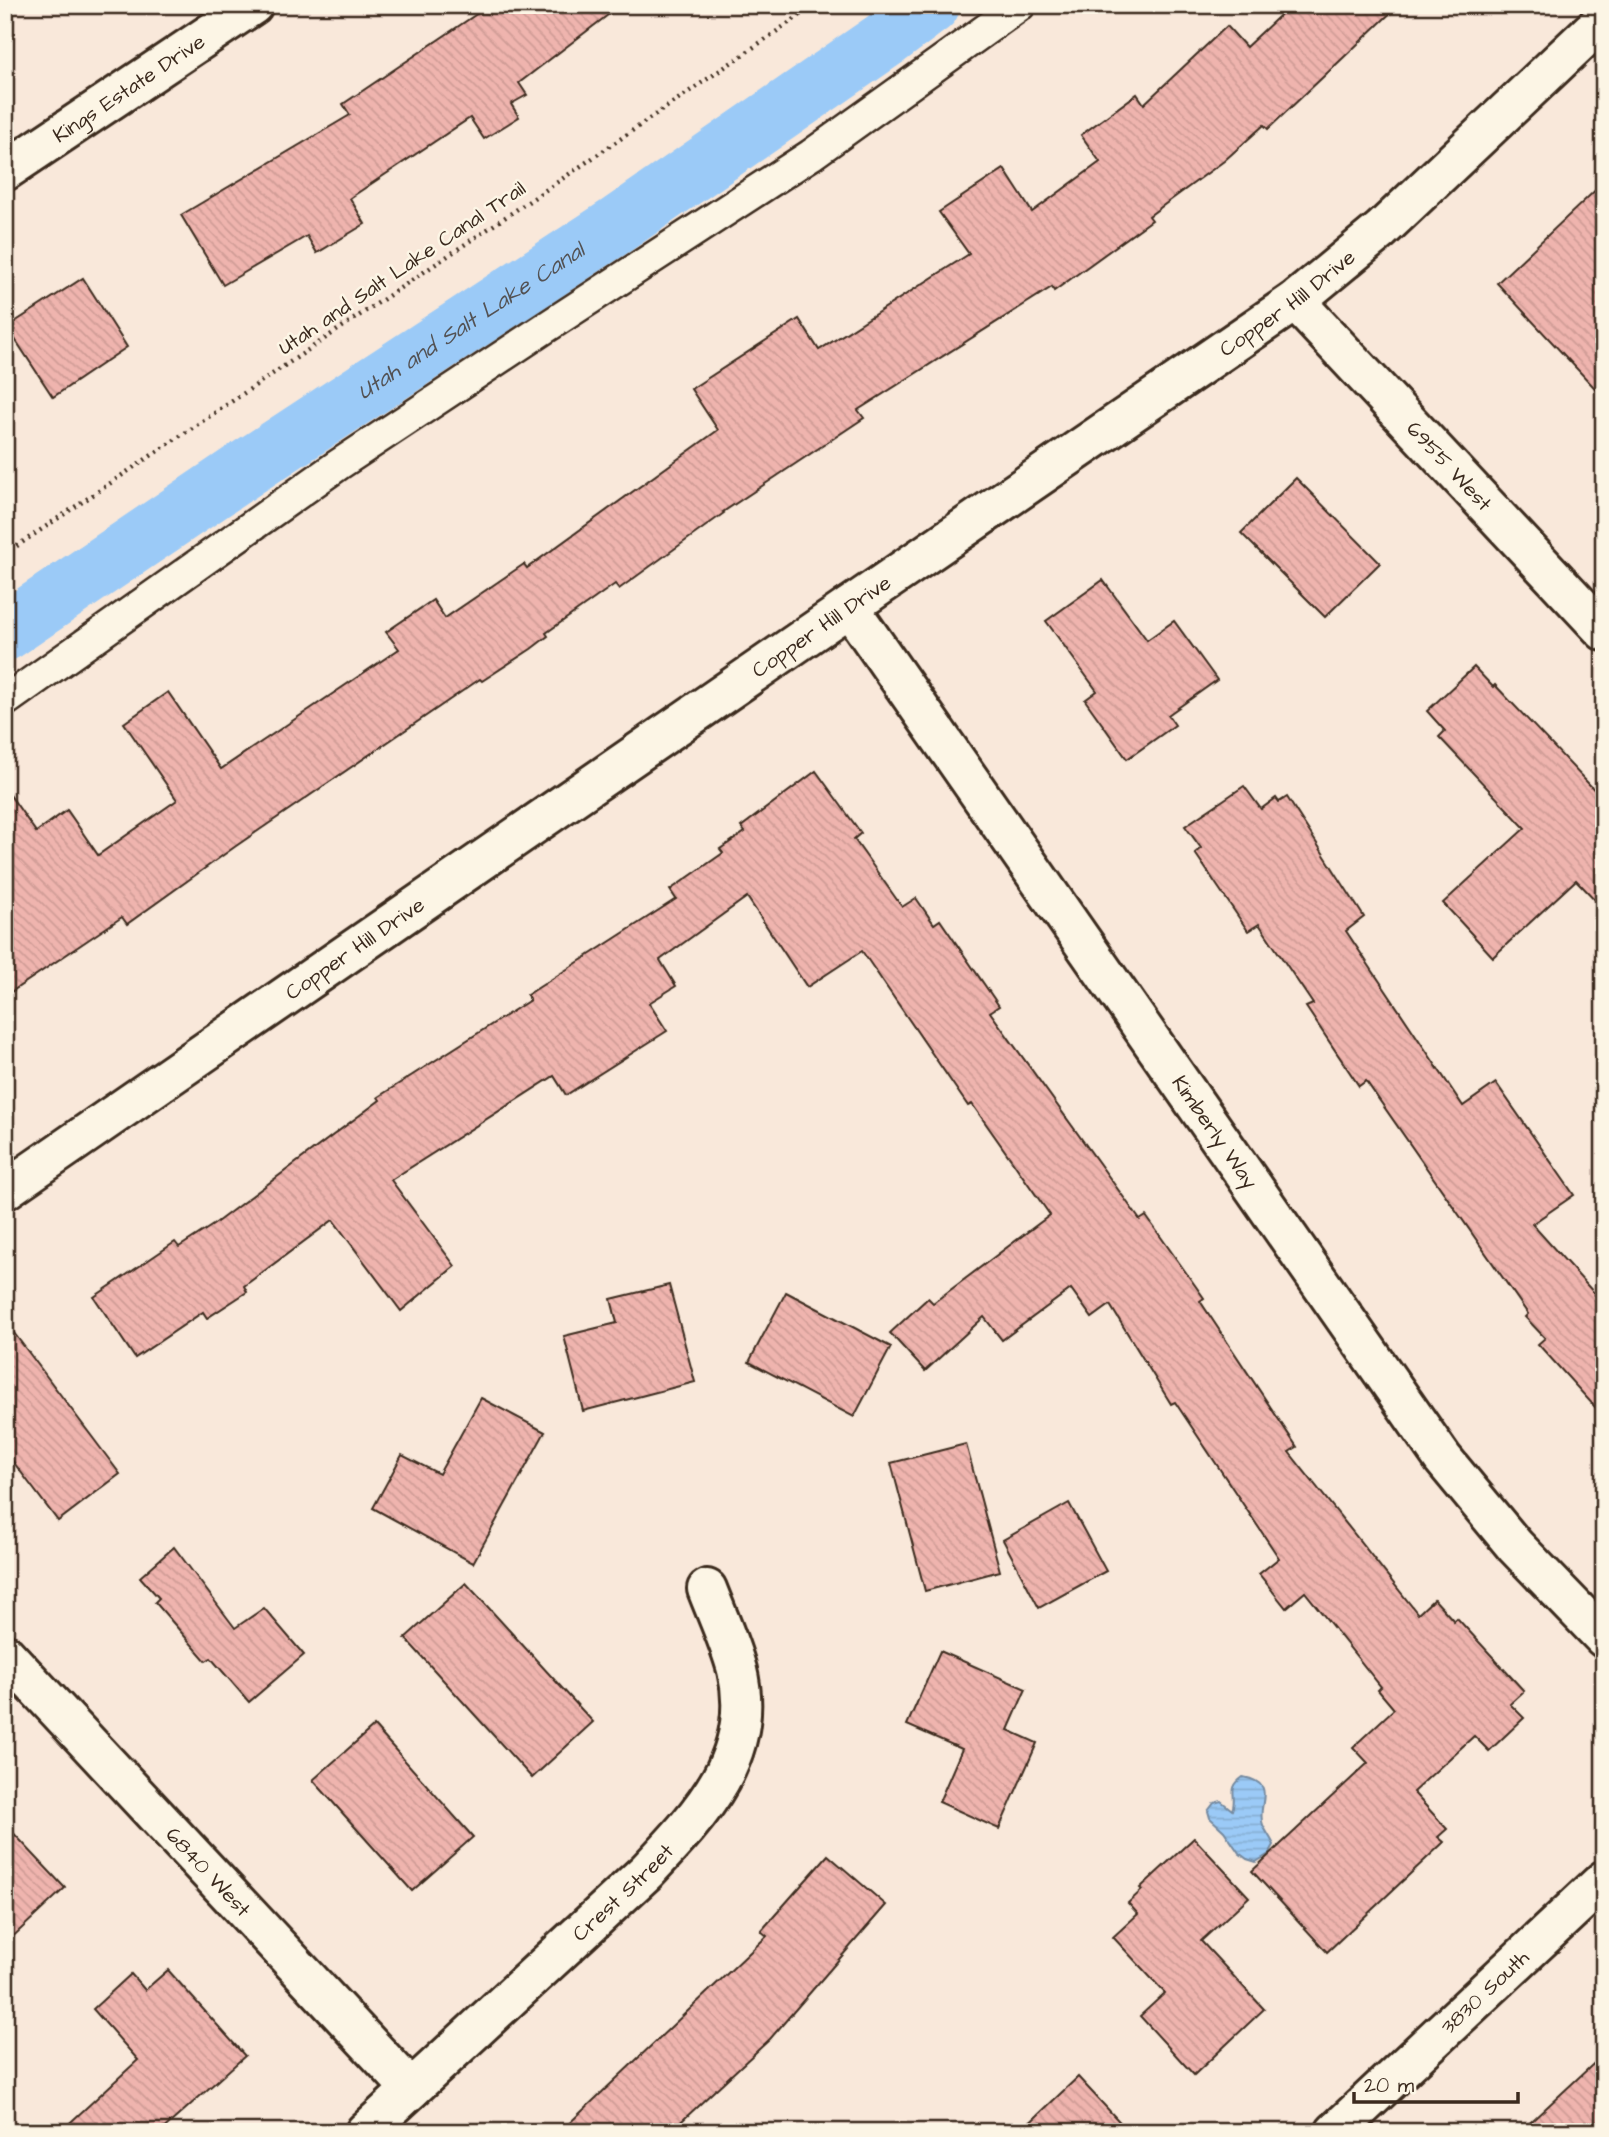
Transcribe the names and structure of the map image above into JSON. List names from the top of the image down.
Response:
{
  "streets": {
    "street": [
      "Kings Estate Drive",
      "Copper Hill Drive",
      "6955 West",
      "Kimberly Way",
      "6840 West",
      "Crest Street",
      "3830 South"
    ],
    "path": ["Utah and Salt Lake Canal Trail"]
  },
  "crossings": [
    ["Copper Hill Drive", "6955 West"],
    ["Copper Hill Drive", "Kimberly Way"],
    ["6840 West", "Crest Street"]
  ],
  "water": ["Utah and Salt Lake Canal"],
  "scale_bar": "20 m"
}
